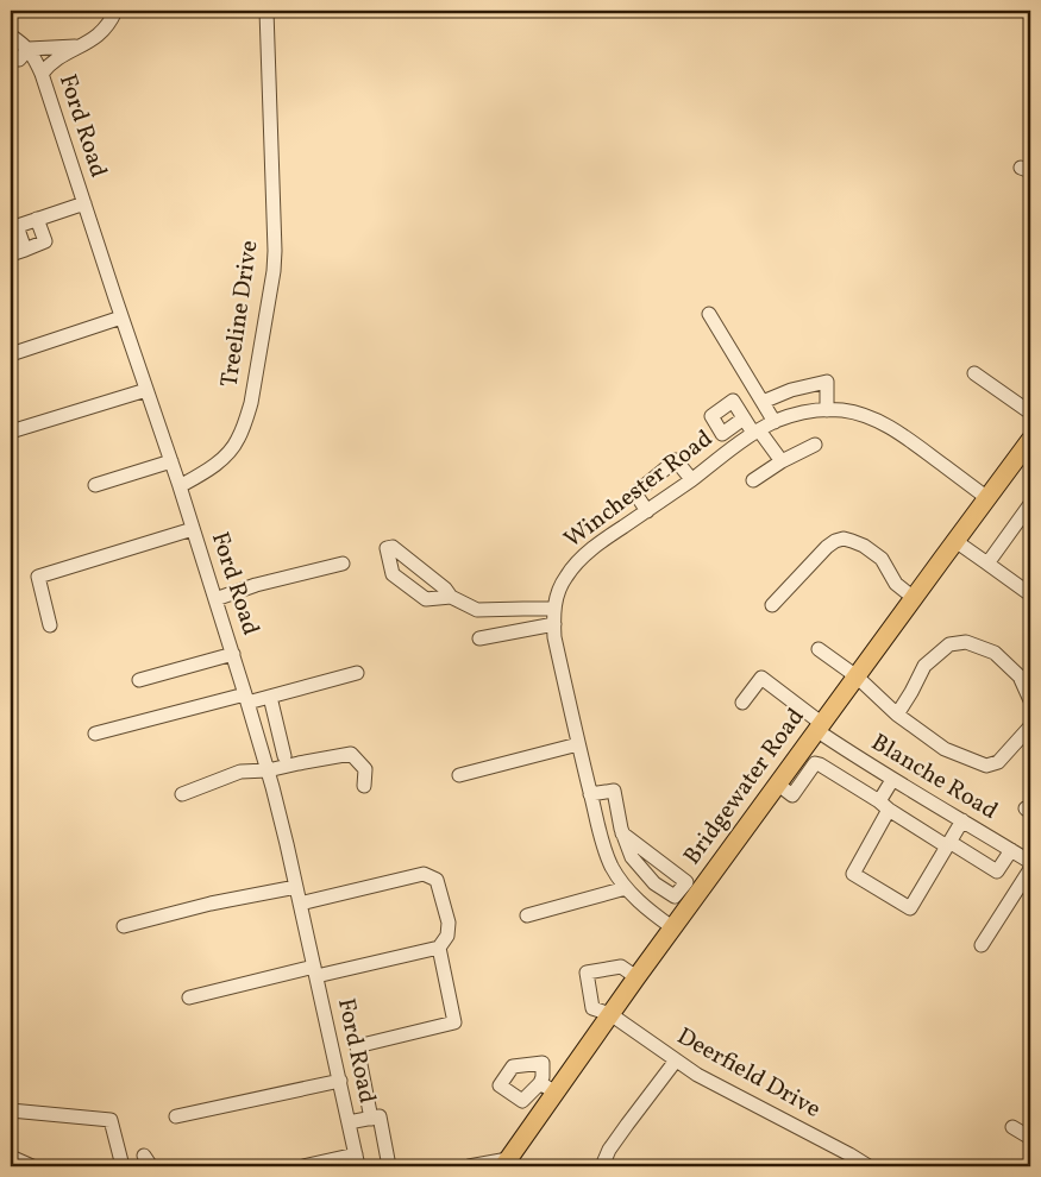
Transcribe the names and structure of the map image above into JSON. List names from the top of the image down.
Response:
{
  "streets": {
    "main road": ["Bridgewater Road"],
    "street": [
      "Ford Road",
      "Treeline Drive",
      "Winchester Road",
      "Blanche Road",
      "Deerfield Drive"
    ]
  },
  "crossings": [
    ["Ford Road", "Treeline Drive"],
    ["Winchester Road", "Bridgewater Road"],
    ["Blanche Road", "Bridgewater Road"],
    ["Bridgewater Road", "Deerfield Drive"]
  ]
}
